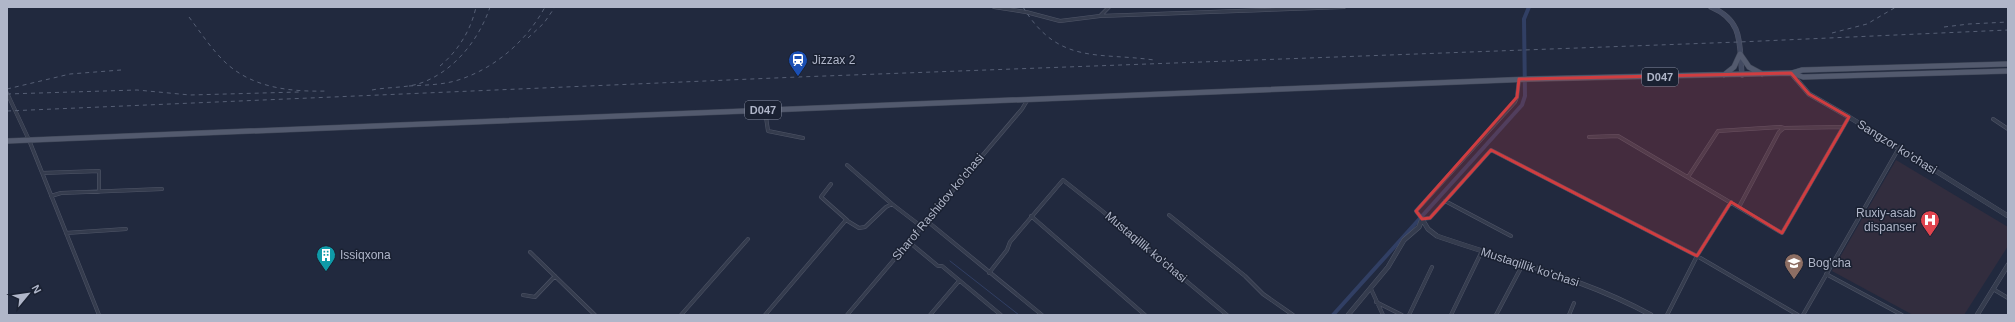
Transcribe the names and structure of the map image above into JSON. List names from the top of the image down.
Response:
{
  "streets": {
    "main road": ["D047"],
    "street": ["Sangzor ko'chasi", "Sharof Rashidov ko'chasi", "Mustaqillik ko'chasi"]
  },
  "crossings": [
    ["D047", "Sangzor ko'chasi"],
    ["D047", "Sharof Rashidov ko'chasi"],
    ["D047", "Mustaqillik ko'chasi"]
  ],
  "places": {
    "station": ["Jizzax 2"],
    "hospital": ["Ruxiy-asab dispanser"],
    "building": ["Issiqxona"],
    "school or university": ["Bog'cha"]
  },
  "north": "top right"
}
